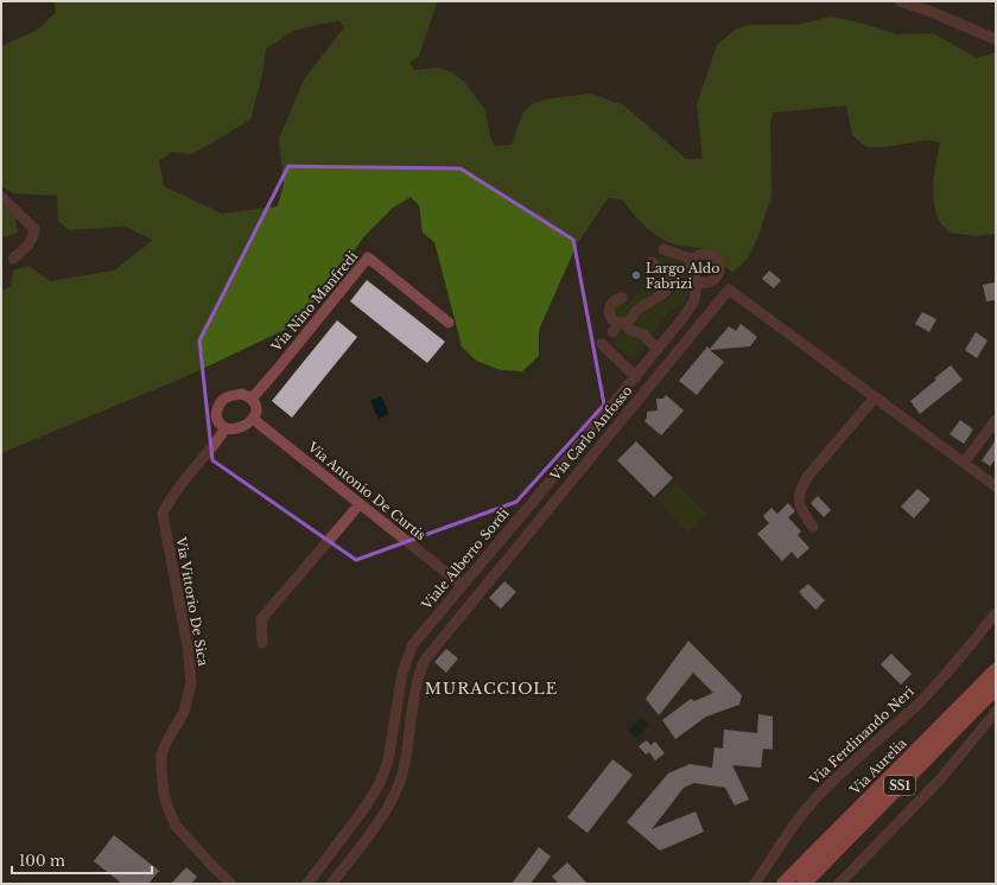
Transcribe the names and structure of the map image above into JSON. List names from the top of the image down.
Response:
{
  "streets": {
    "highway": ["Via Aurelia", "SS1"],
    "street": [
      "Via Nino Manfredi",
      "Via Carlo Anfosso",
      "Via Antonio De Curtis",
      "Viale Alberto Sordi",
      "Via Vittorio De Sica",
      "Via Ferdinando Neri"
    ]
  },
  "crossings": [
    ["Via Nino Manfredi", "Via Antonio De Curtis"],
    ["Via Nino Manfredi", "Via Vittorio De Sica"],
    ["Via Antonio De Curtis", "Viale Alberto Sordi"],
    ["Via Antonio De Curtis", "Via Vittorio De Sica"]
  ],
  "districts": ["MURACCIOLE"],
  "places": ["Largo Aldo Fabrizi"],
  "scale_bar": "100 m"
}
